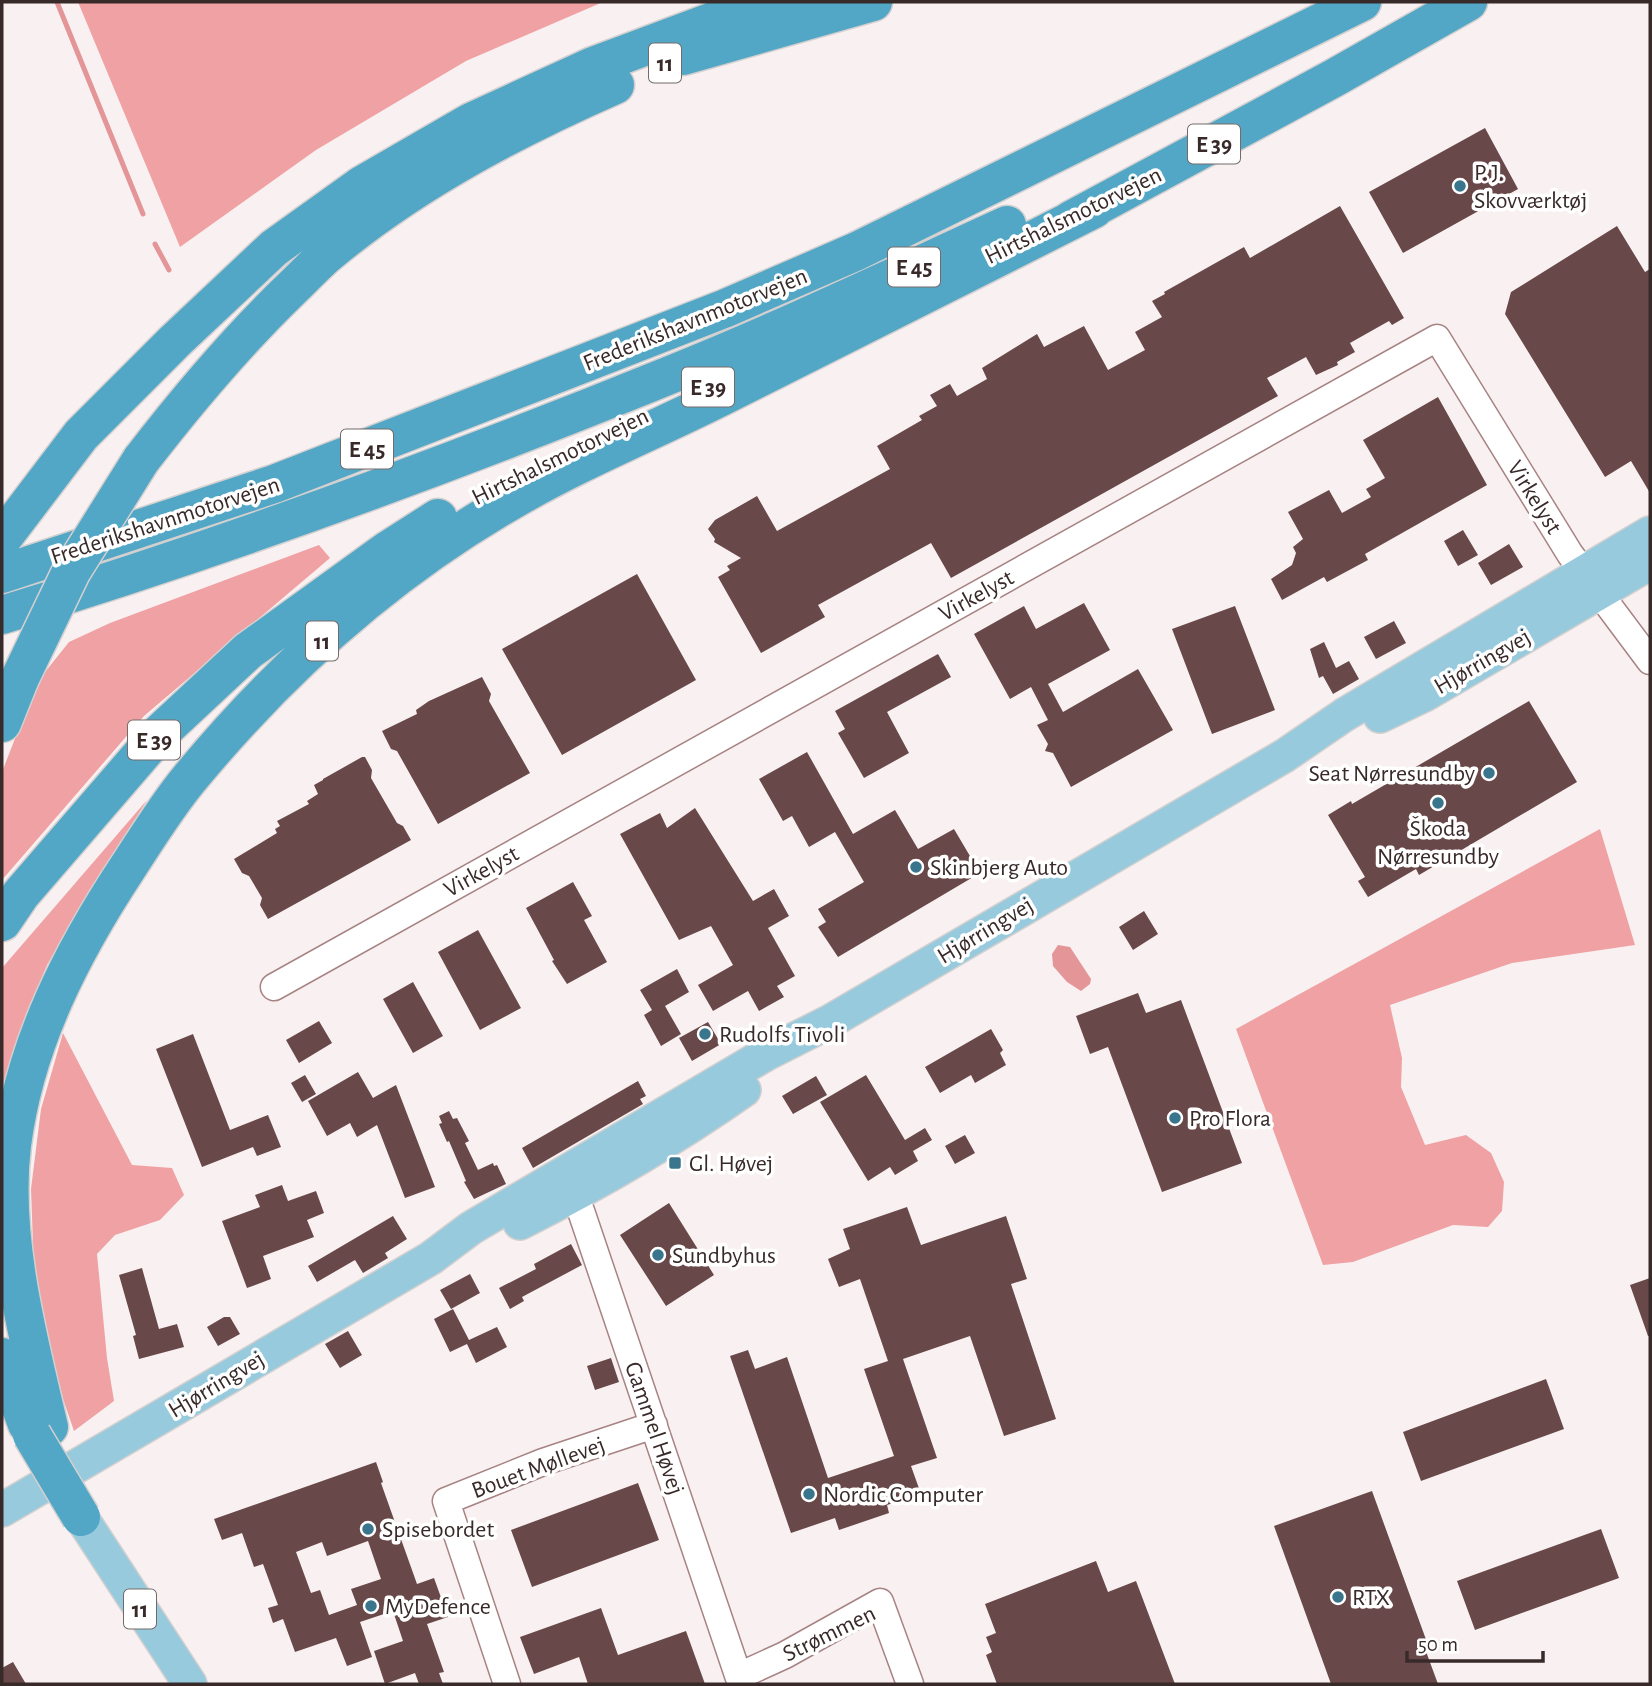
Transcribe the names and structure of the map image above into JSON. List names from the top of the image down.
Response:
{
  "streets": {
    "highway": [
      "11",
      "E 39",
      "Hirtshalsmotorvejen",
      "E 45",
      "Frederikshavnmotorvejen"
    ],
    "main road": ["Hjørringvej"],
    "street": [
      "Virkelyst",
      "Gammel Høvej",
      "Bouet Møllevej",
      "Strømmen"
    ]
  },
  "crossings": [
    ["11", "Hirtshalsmotorvejen"],
    ["Hirtshalsmotorvejen", "E 45"],
    ["Hirtshalsmotorvejen", "Frederikshavnmotorvejen"],
    ["E 45", "Frederikshavnmotorvejen"],
    ["Virkelyst", "Hjørringvej"],
    ["Hjørringvej", "Gammel Høvej"],
    ["Gammel Høvej", "Bouet Møllevej"],
    ["Gammel Høvej", "Strømmen"]
  ],
  "places": {
    "other": [
      "P. J. Skovværktøj",
      "Seat Nørresundby",
      "Škoda Nørresundby",
      "Skinbjerg Auto",
      "Rudolfs Tivoli",
      "Pro Flora",
      "Sundbyhus",
      "Nordic Computer",
      "Spisebordet",
      "RTX",
      "MyDefence"
    ],
    "transit": ["Gl. Høvej"]
  },
  "scale_bar": "50 m"
}
